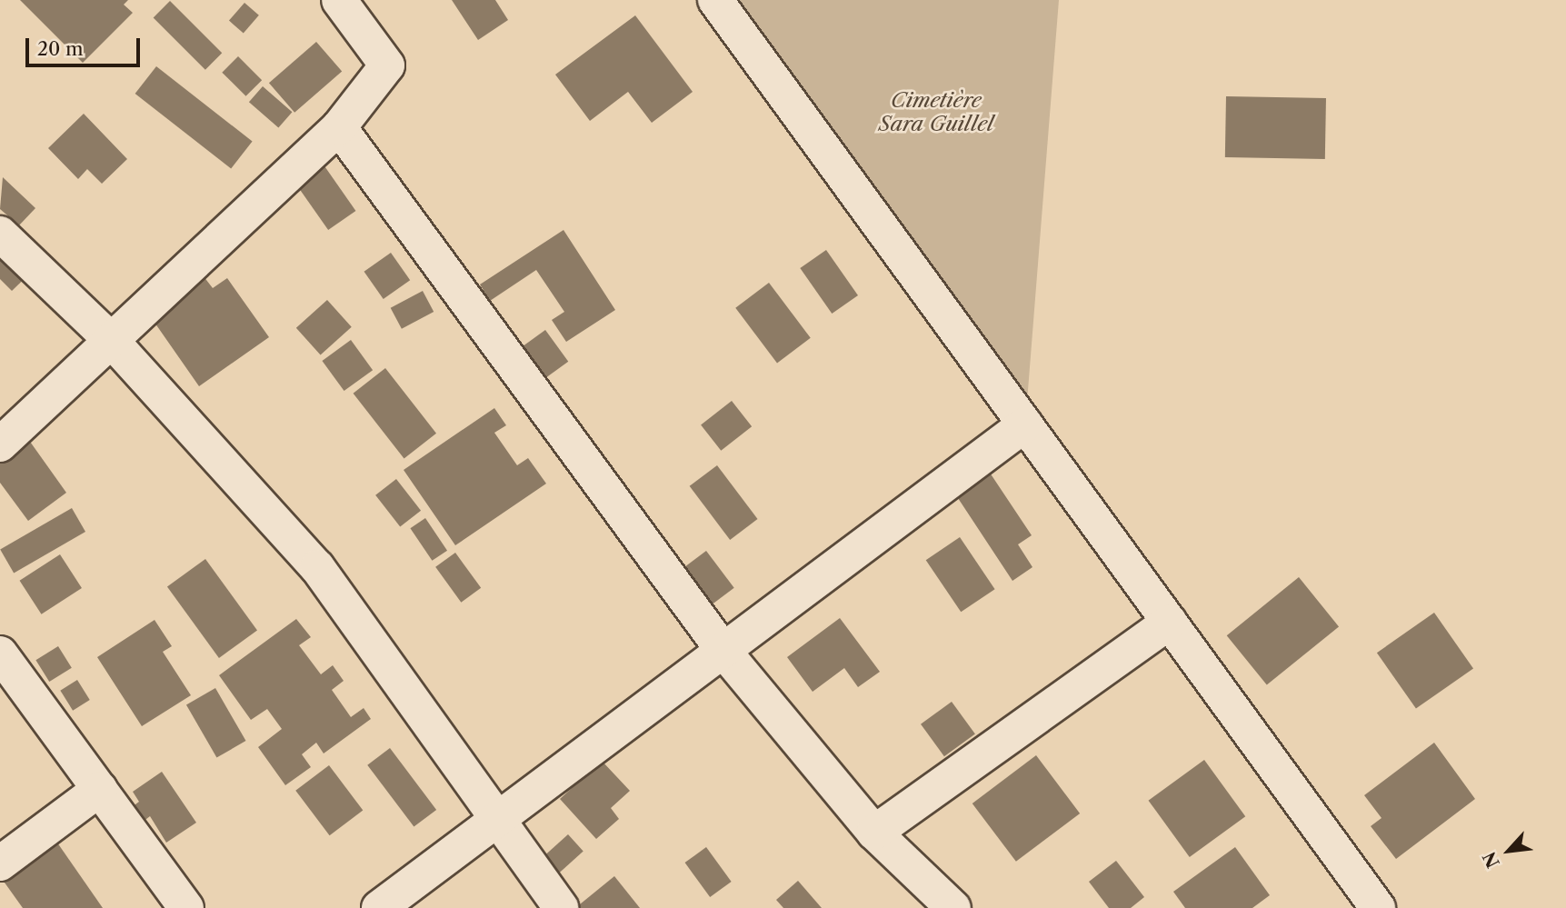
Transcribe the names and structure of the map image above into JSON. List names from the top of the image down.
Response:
{
  "parks": ["Cimetière Sara Guillel"],
  "scale_bar": "20 m",
  "north": "bottom left"
}
